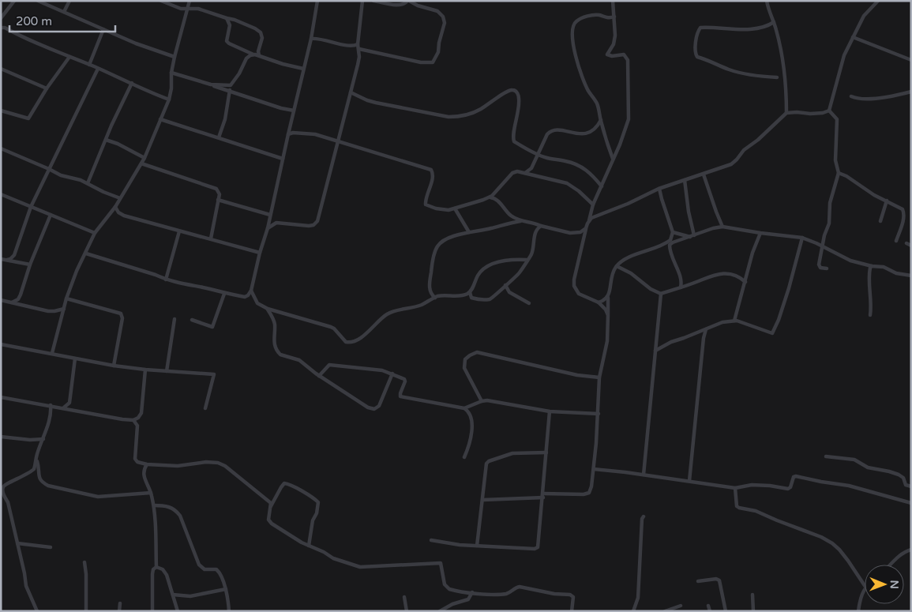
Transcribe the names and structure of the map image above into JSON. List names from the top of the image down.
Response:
{
  "scale_bar": "200 m",
  "north": "right"
}
